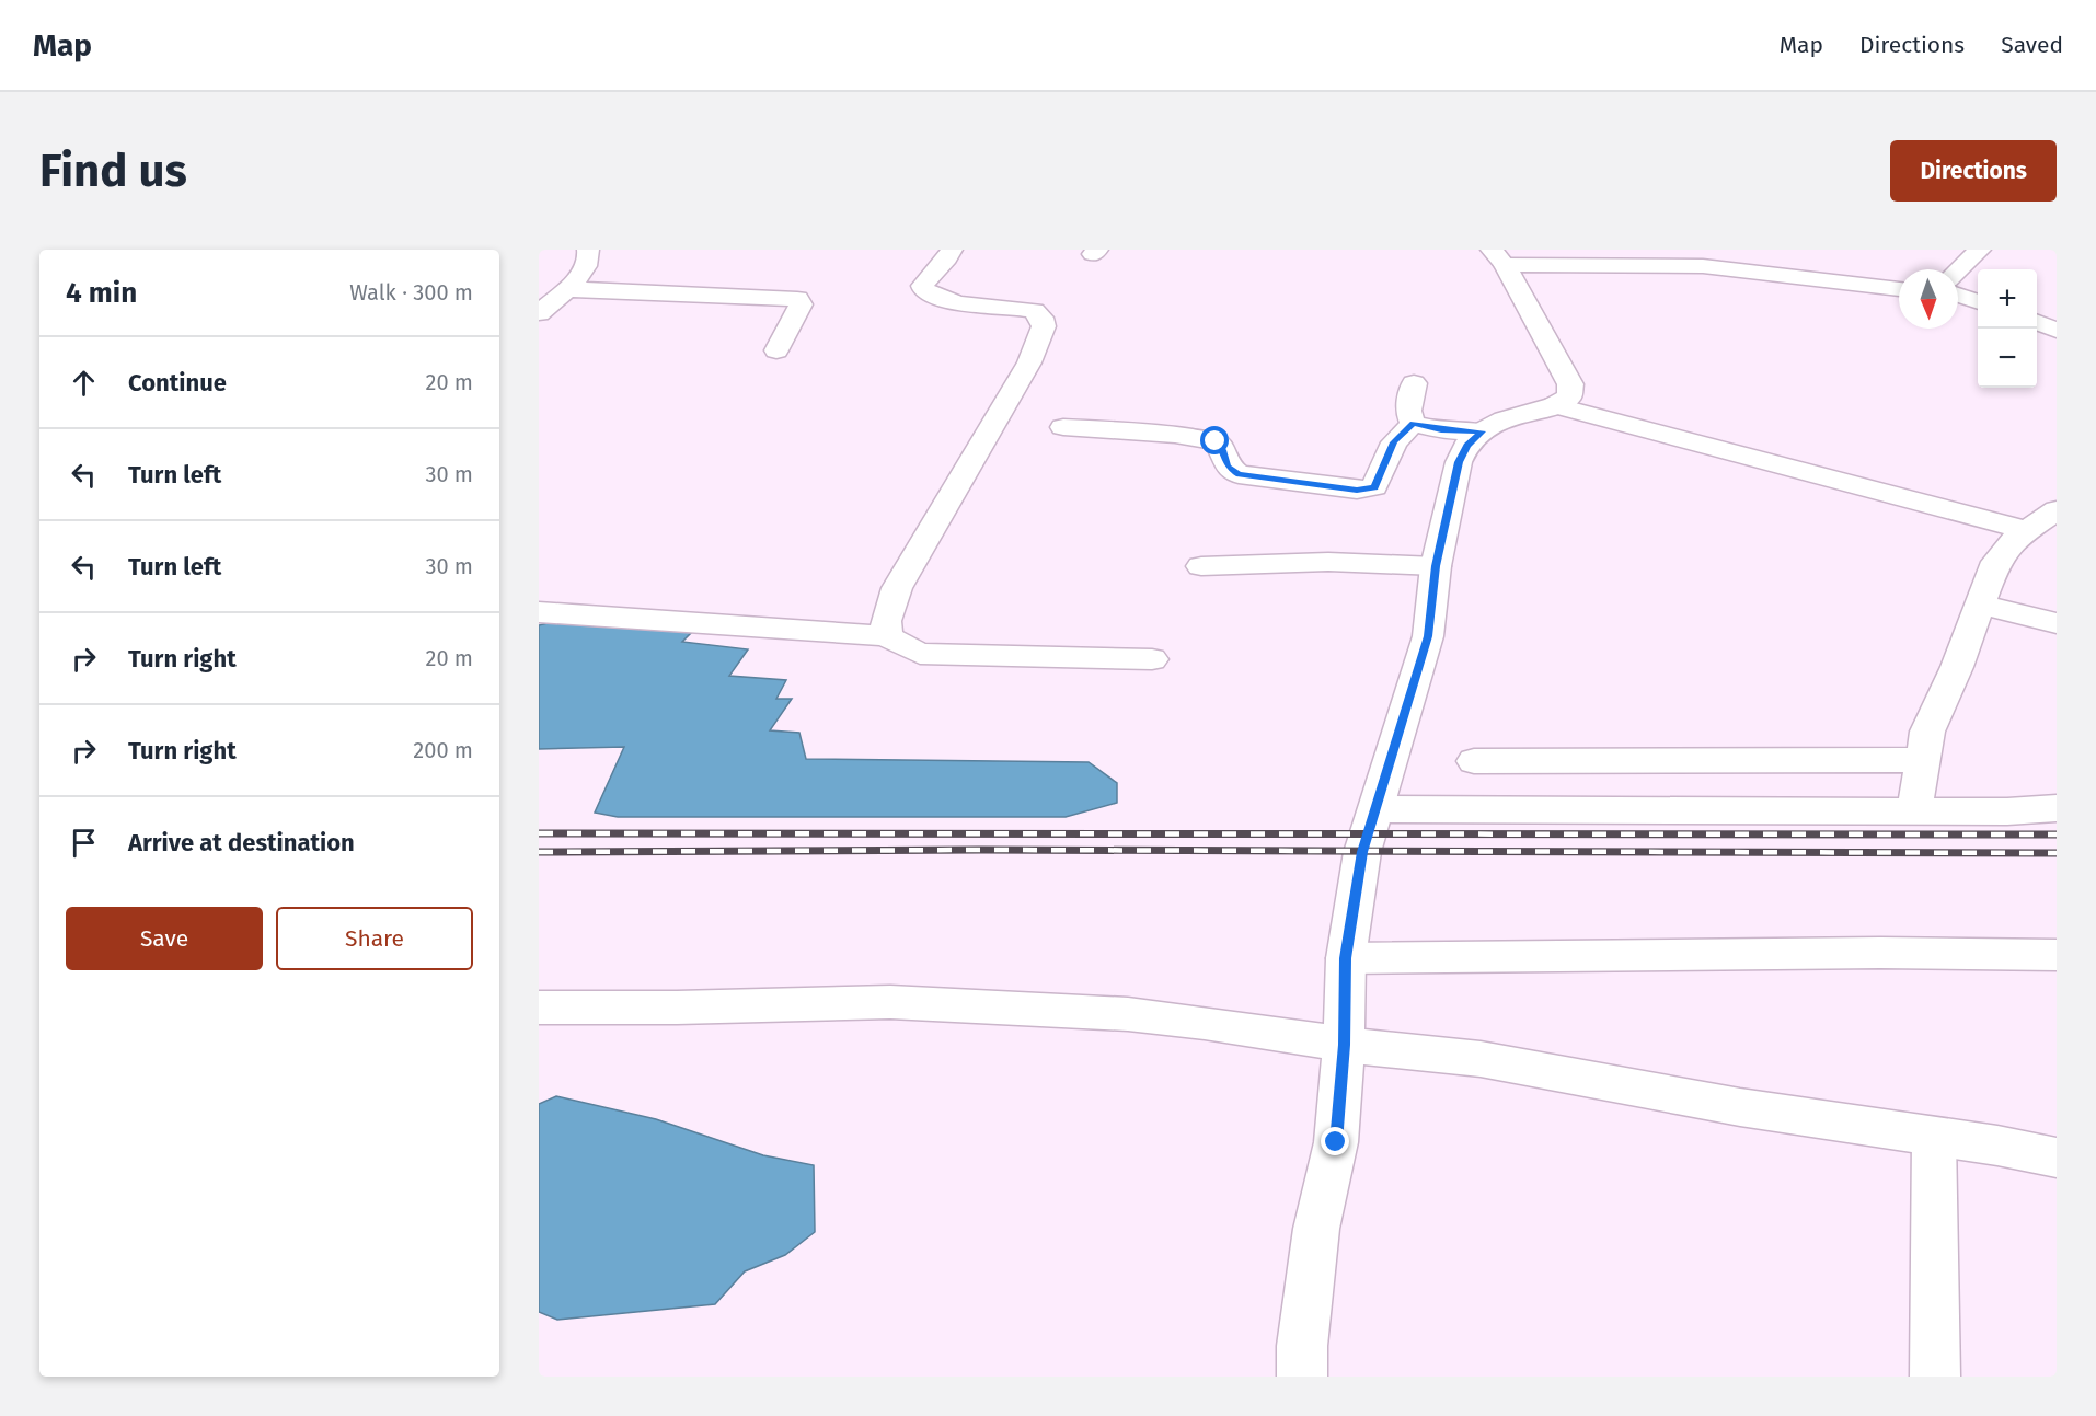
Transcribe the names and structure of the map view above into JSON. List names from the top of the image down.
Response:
{
  "north": "bottom",
  "page": {
    "header": "Map",
    "nav": ["Map", "Directions", "Saved"],
    "buttons": [
      "Directions",
      ["Save", "Share"]
    ],
    "title": "Find us",
    "heading": ["4 min", "Walk · 300 m"],
    "map_buttons": ["+", "−"],
    "list": [
      ["Continue", "20 m"],
      ["Turn left", "30 m"],
      ["Turn left", "30 m"],
      ["Turn right", "20 m"],
      ["Turn right", "200 m"],
      "Arrive at destination"
    ]
  }
}
